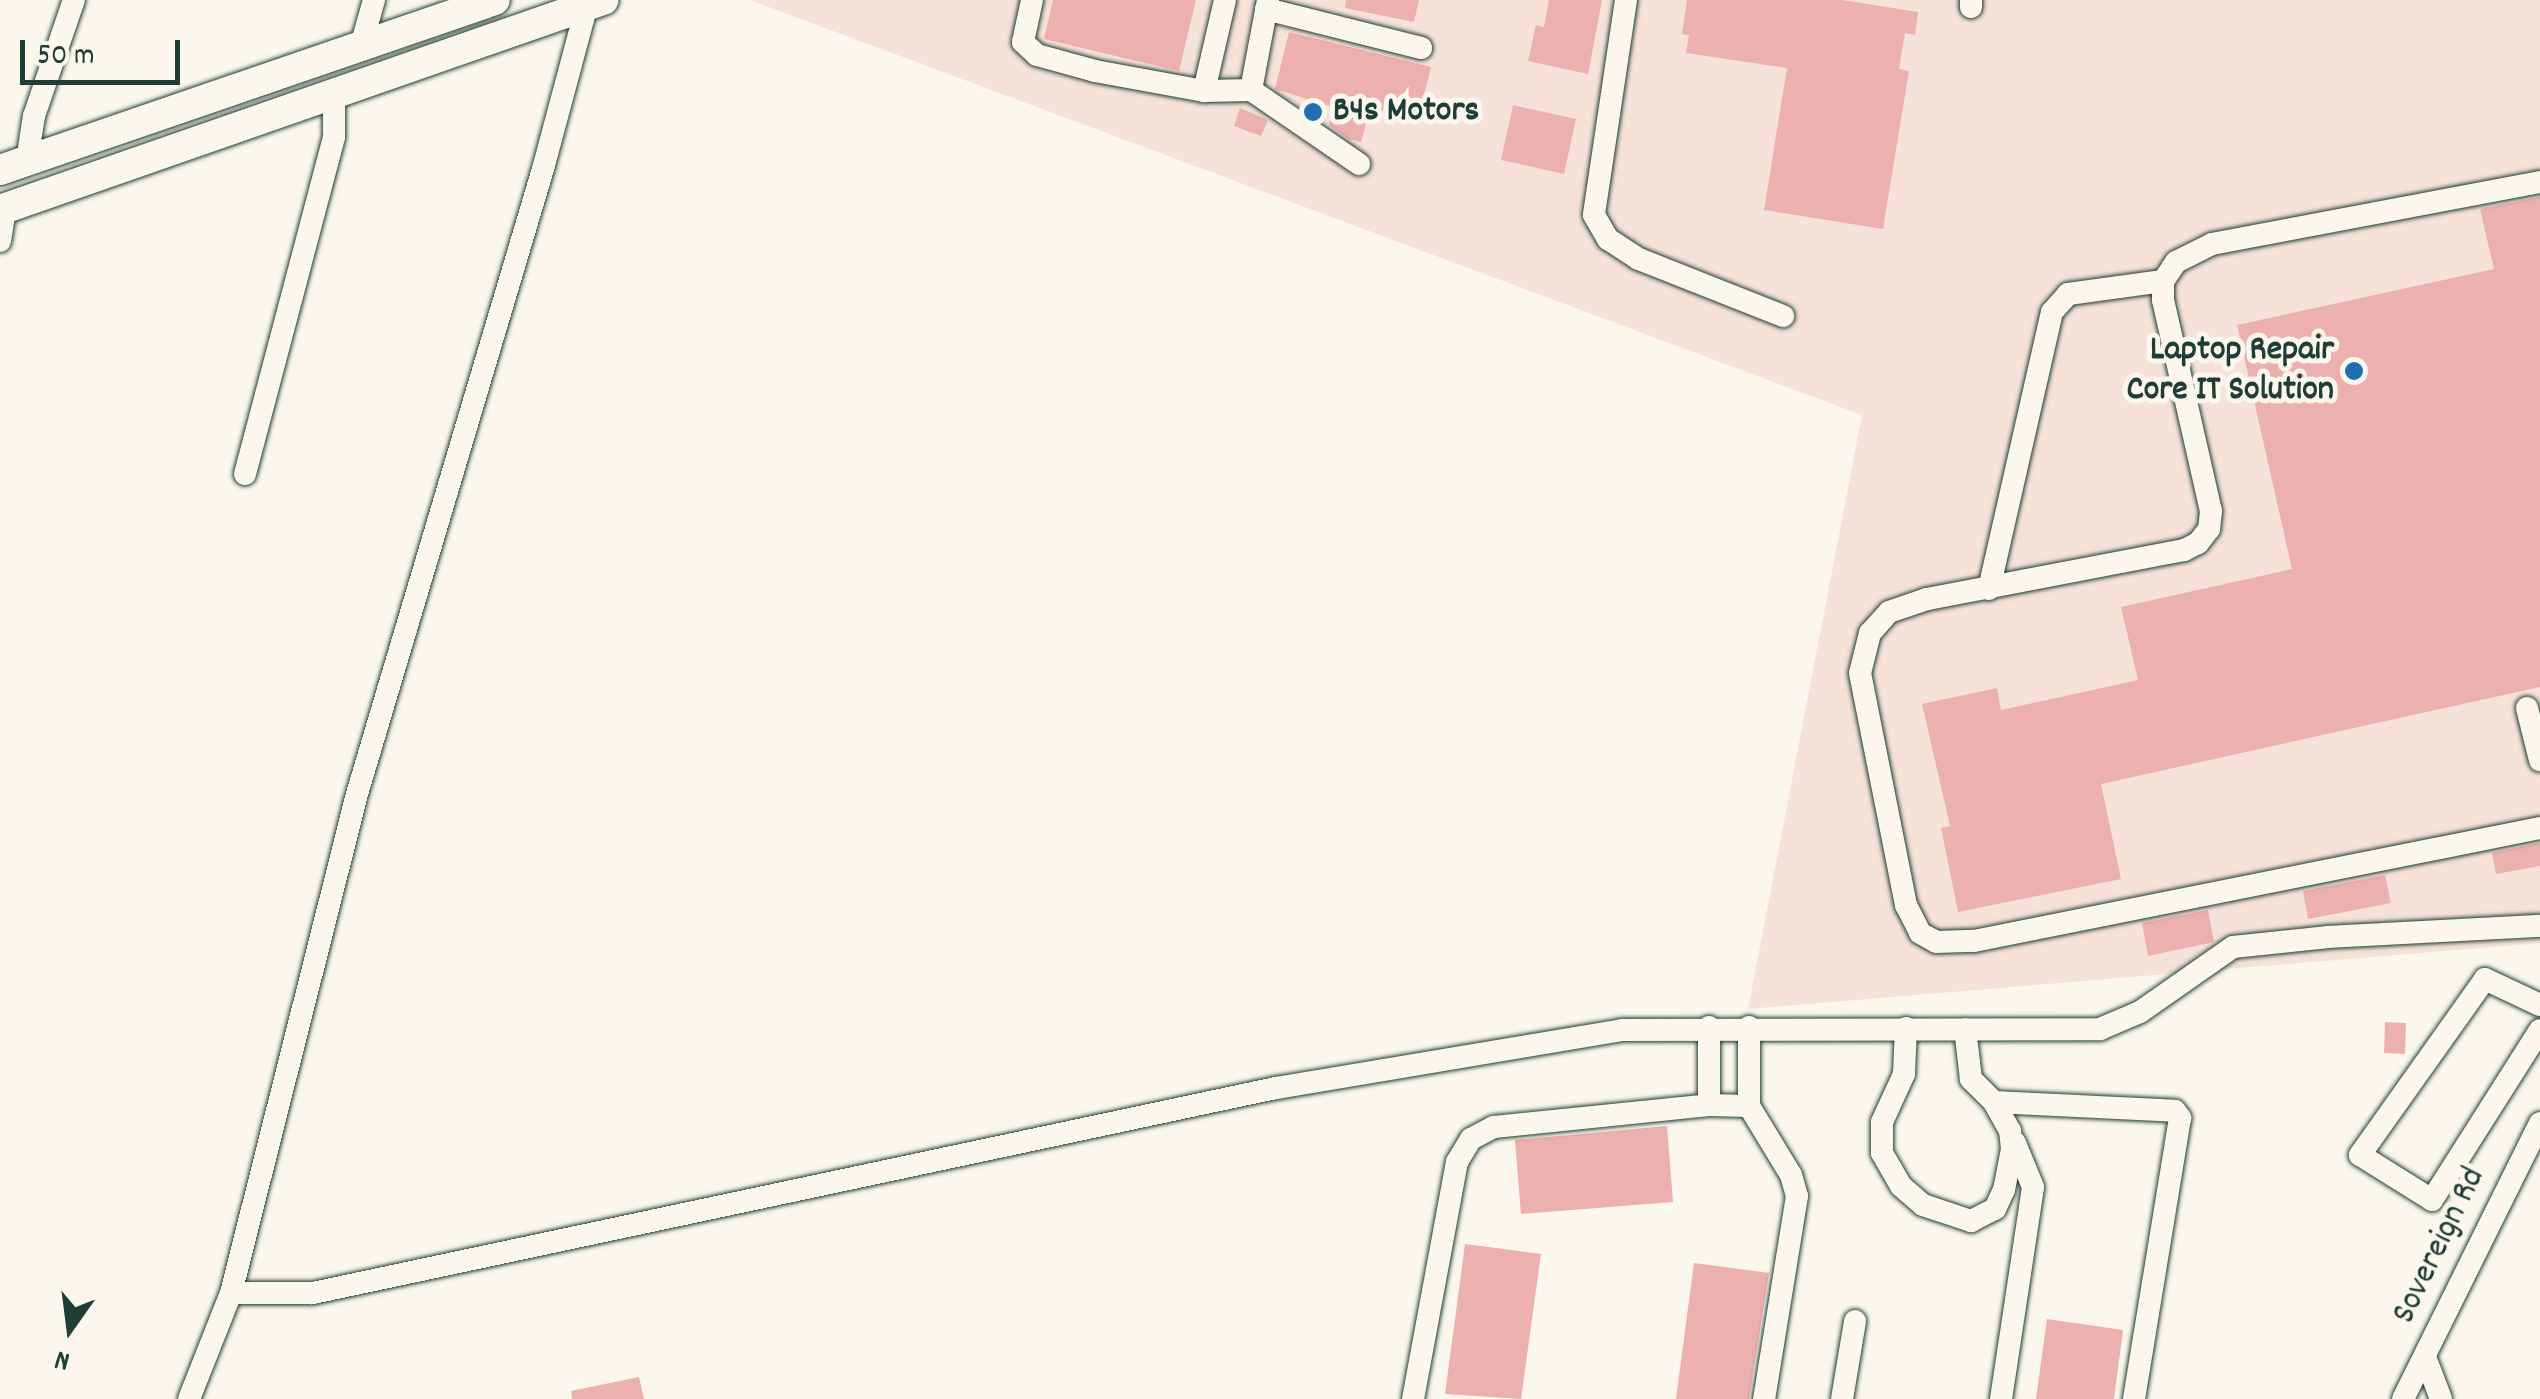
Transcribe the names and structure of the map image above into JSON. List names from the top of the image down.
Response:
{
  "streets": {
    "street": ["Sovereign Rd"]
  },
  "places": ["B4s Motors", "Laptop Repair Core IT Solution"],
  "scale_bar": "50 m",
  "north": "bottom"
}
